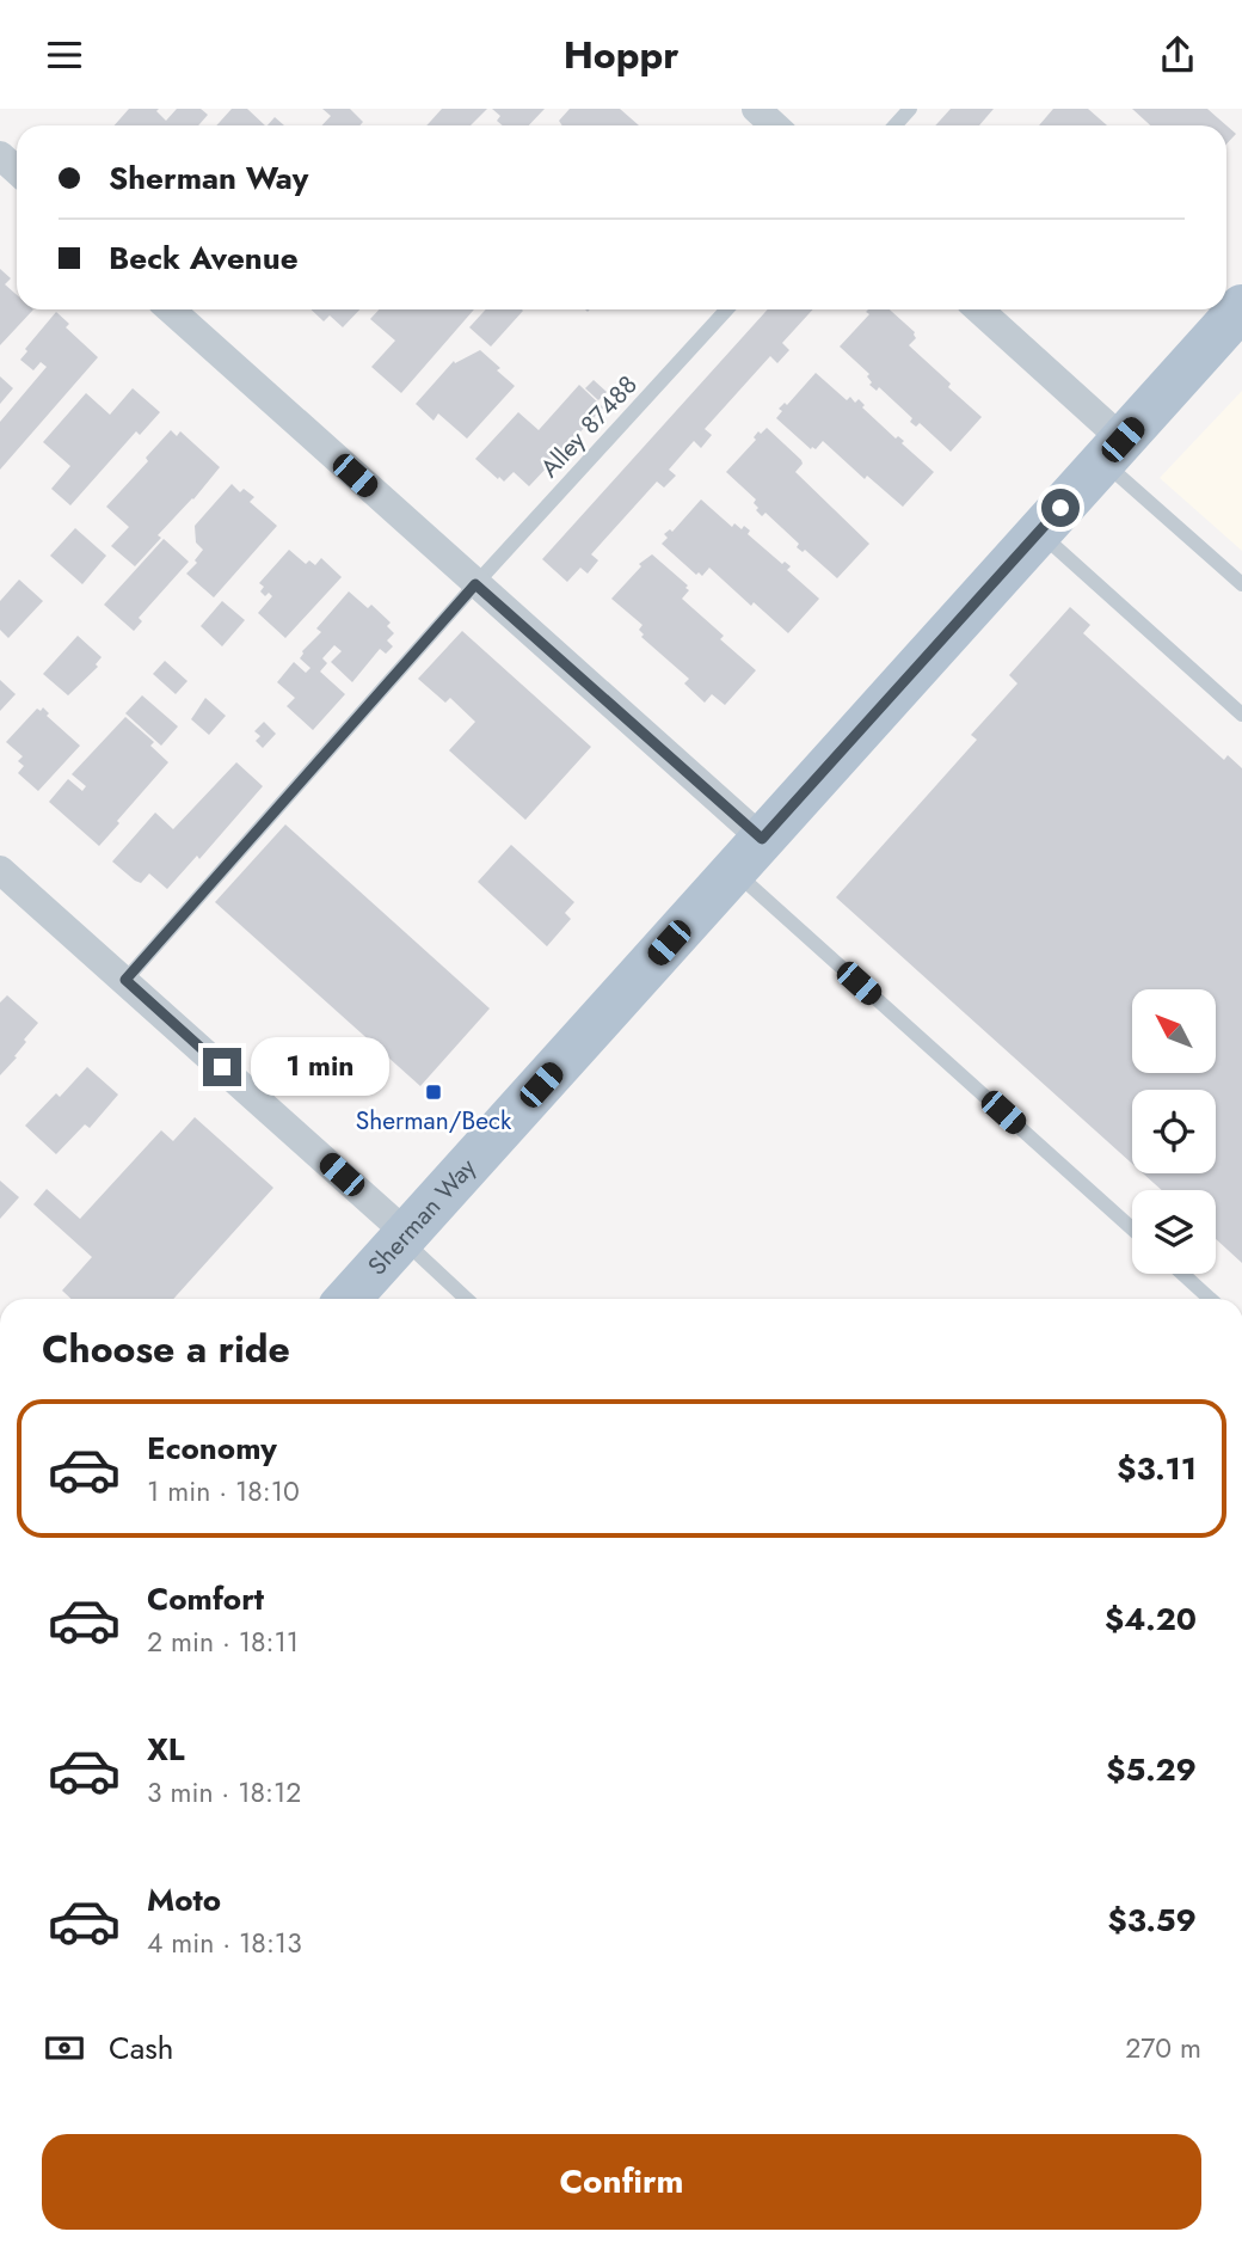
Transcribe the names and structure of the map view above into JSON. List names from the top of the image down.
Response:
{
  "streets": {
    "main road": ["Sherman Way"],
    "lane": ["Alley 87488"]
  },
  "places": {
    "transit": ["Sherman/Beck"]
  },
  "north": "top left",
  "page": {
    "header": "Hoppr",
    "banner": ["Sherman Way", "Beck Avenue"],
    "bubble": "1 min",
    "heading": "Choose a ride",
    "list": [
      {
        "name": "Economy",
        "note": "1 min · 18:10",
        "value": "$3.11"
      },
      {
        "name": "Comfort",
        "note": "2 min · 18:11",
        "value": "$4.20"
      },
      {
        "name": "XL",
        "note": "3 min · 18:12",
        "value": "$5.29"
      },
      {
        "name": "Moto",
        "note": "4 min · 18:13",
        "value": "$3.59"
      }
    ],
    "pay": ["Cash", "270 m"],
    "buttons": "Confirm"
  }
}
